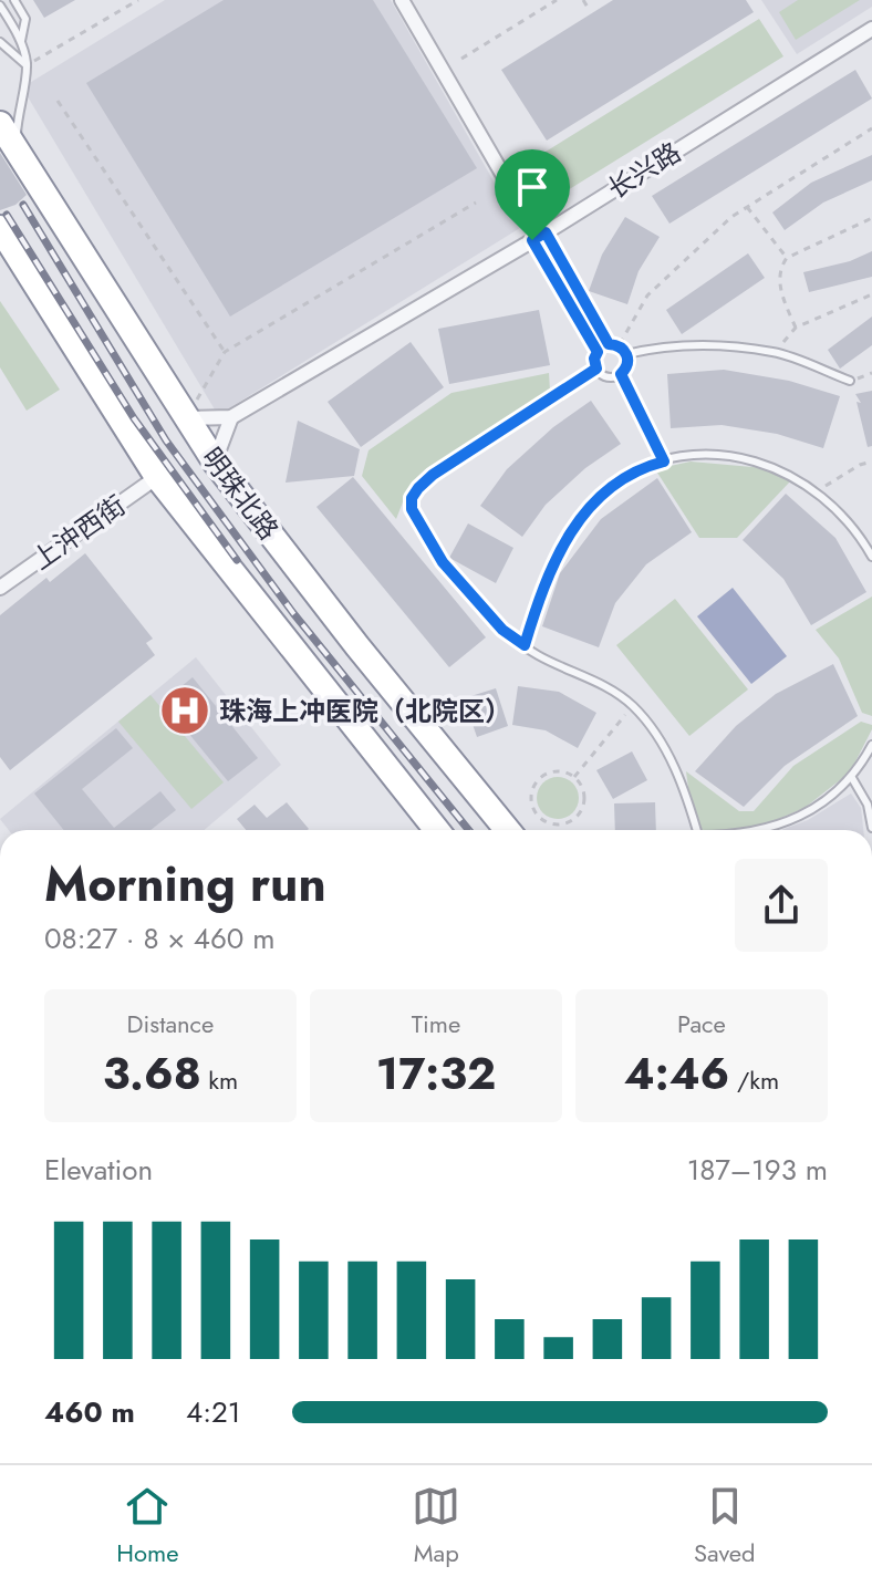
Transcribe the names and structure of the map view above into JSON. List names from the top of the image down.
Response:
{
  "streets": {
    "highway": ["明珠北路"],
    "street": ["长兴路", "上沖西街"]
  },
  "crossings": [
    ["长兴路", "明珠北路"],
    ["明珠北路", "上沖西街"]
  ],
  "places": {
    "hospital": ["珠海上冲医院（北院区）"]
  },
  "page": {
    "heading": ["Morning run", "08:27 · 8 × 460 m"],
    "stats": [
      ["Distance", "3.68 km"],
      ["Time", "17:32"],
      ["Pace", "4:46 /km"]
    ],
    "chart": ["Elevation", "187–193 m"],
    "list": [
      {
        "name": "460 m",
        "note": "4:21"
      }
    ],
    "tabs": ["Home", "Map", "Saved"]
  }
}
